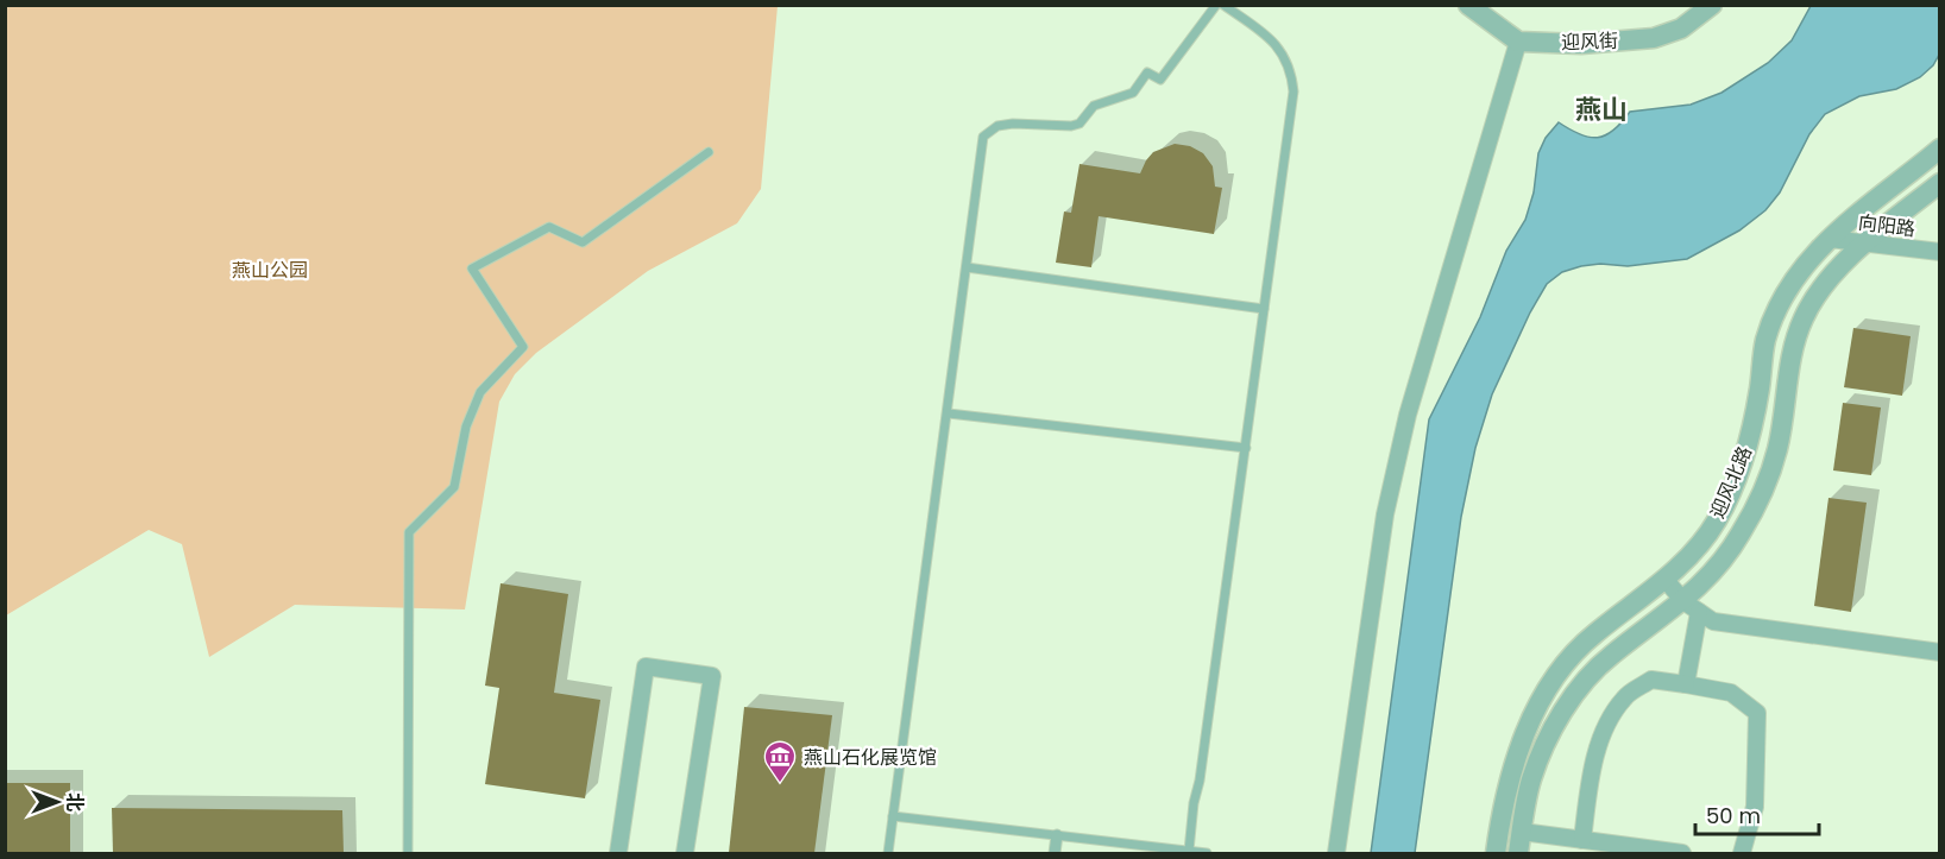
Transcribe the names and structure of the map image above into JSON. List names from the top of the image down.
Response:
{
  "streets": {
    "street": ["迎风街", "向阳路", "迎风北路"]
  },
  "crossings": [
    ["向阳路", "迎风北路"]
  ],
  "districts": ["燕山"],
  "parks": ["燕山公园"],
  "places": {
    "museum": ["燕山石化展览馆"]
  },
  "scale_bar": "50 m",
  "north": "right"
}
